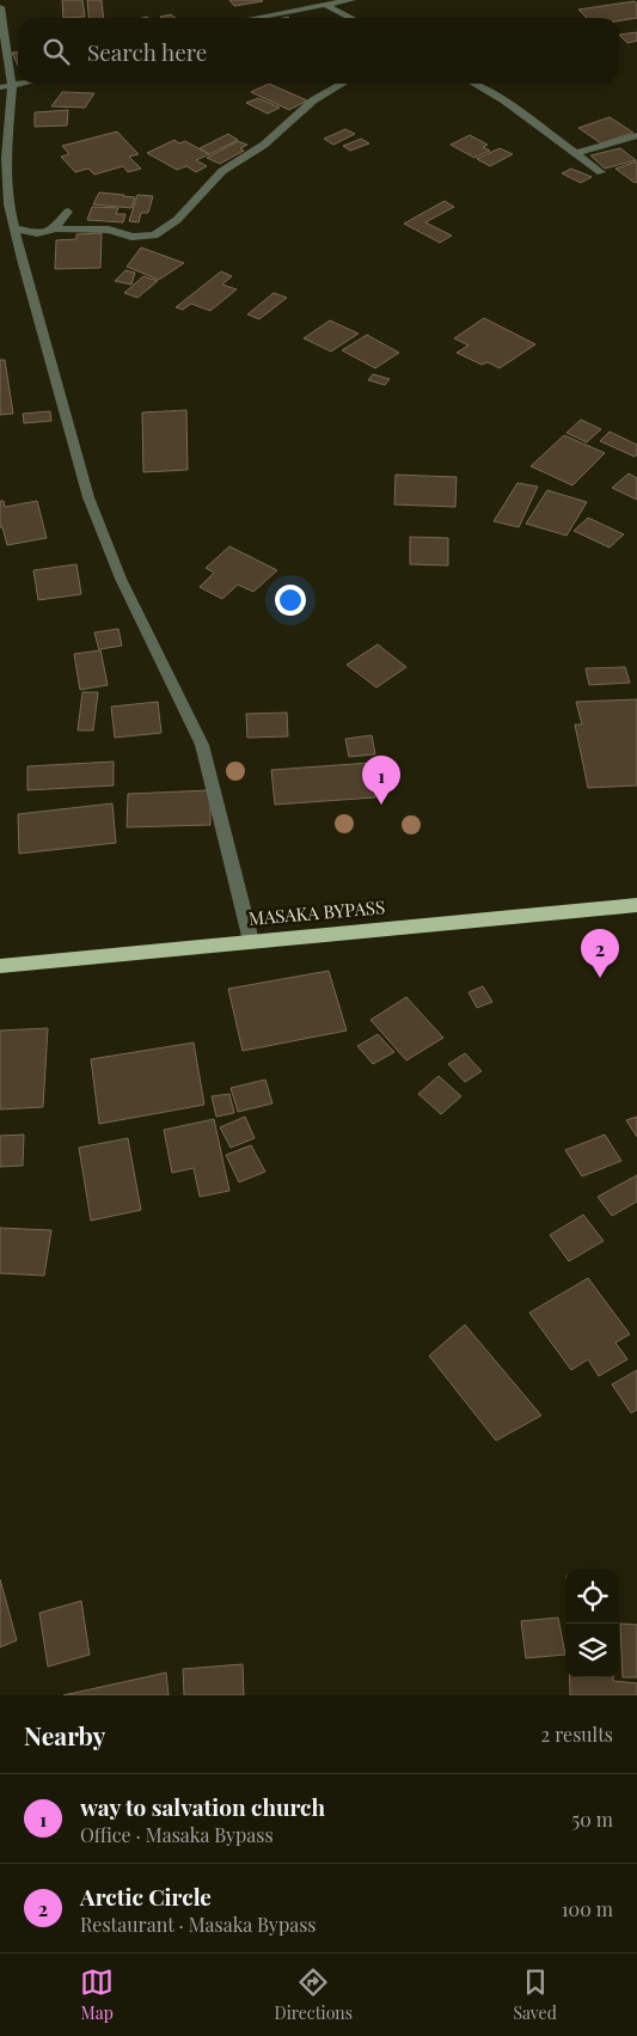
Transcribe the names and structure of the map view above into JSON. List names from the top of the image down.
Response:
{
  "streets": {
    "highway": ["MASAKA BYPASS"]
  },
  "page": {
    "search": "Search here",
    "pins": ["1", "2"],
    "heading": ["Nearby", "2 results"],
    "list": [
      {
        "mark": "1",
        "name": "way to salvation church",
        "note": "Office · Masaka Bypass",
        "value": "50 m"
      },
      {
        "mark": "2",
        "name": "Arctic Circle",
        "note": "Restaurant · Masaka Bypass",
        "value": "100 m"
      }
    ],
    "nav": ["Map", "Directions", "Saved"]
  }
}
